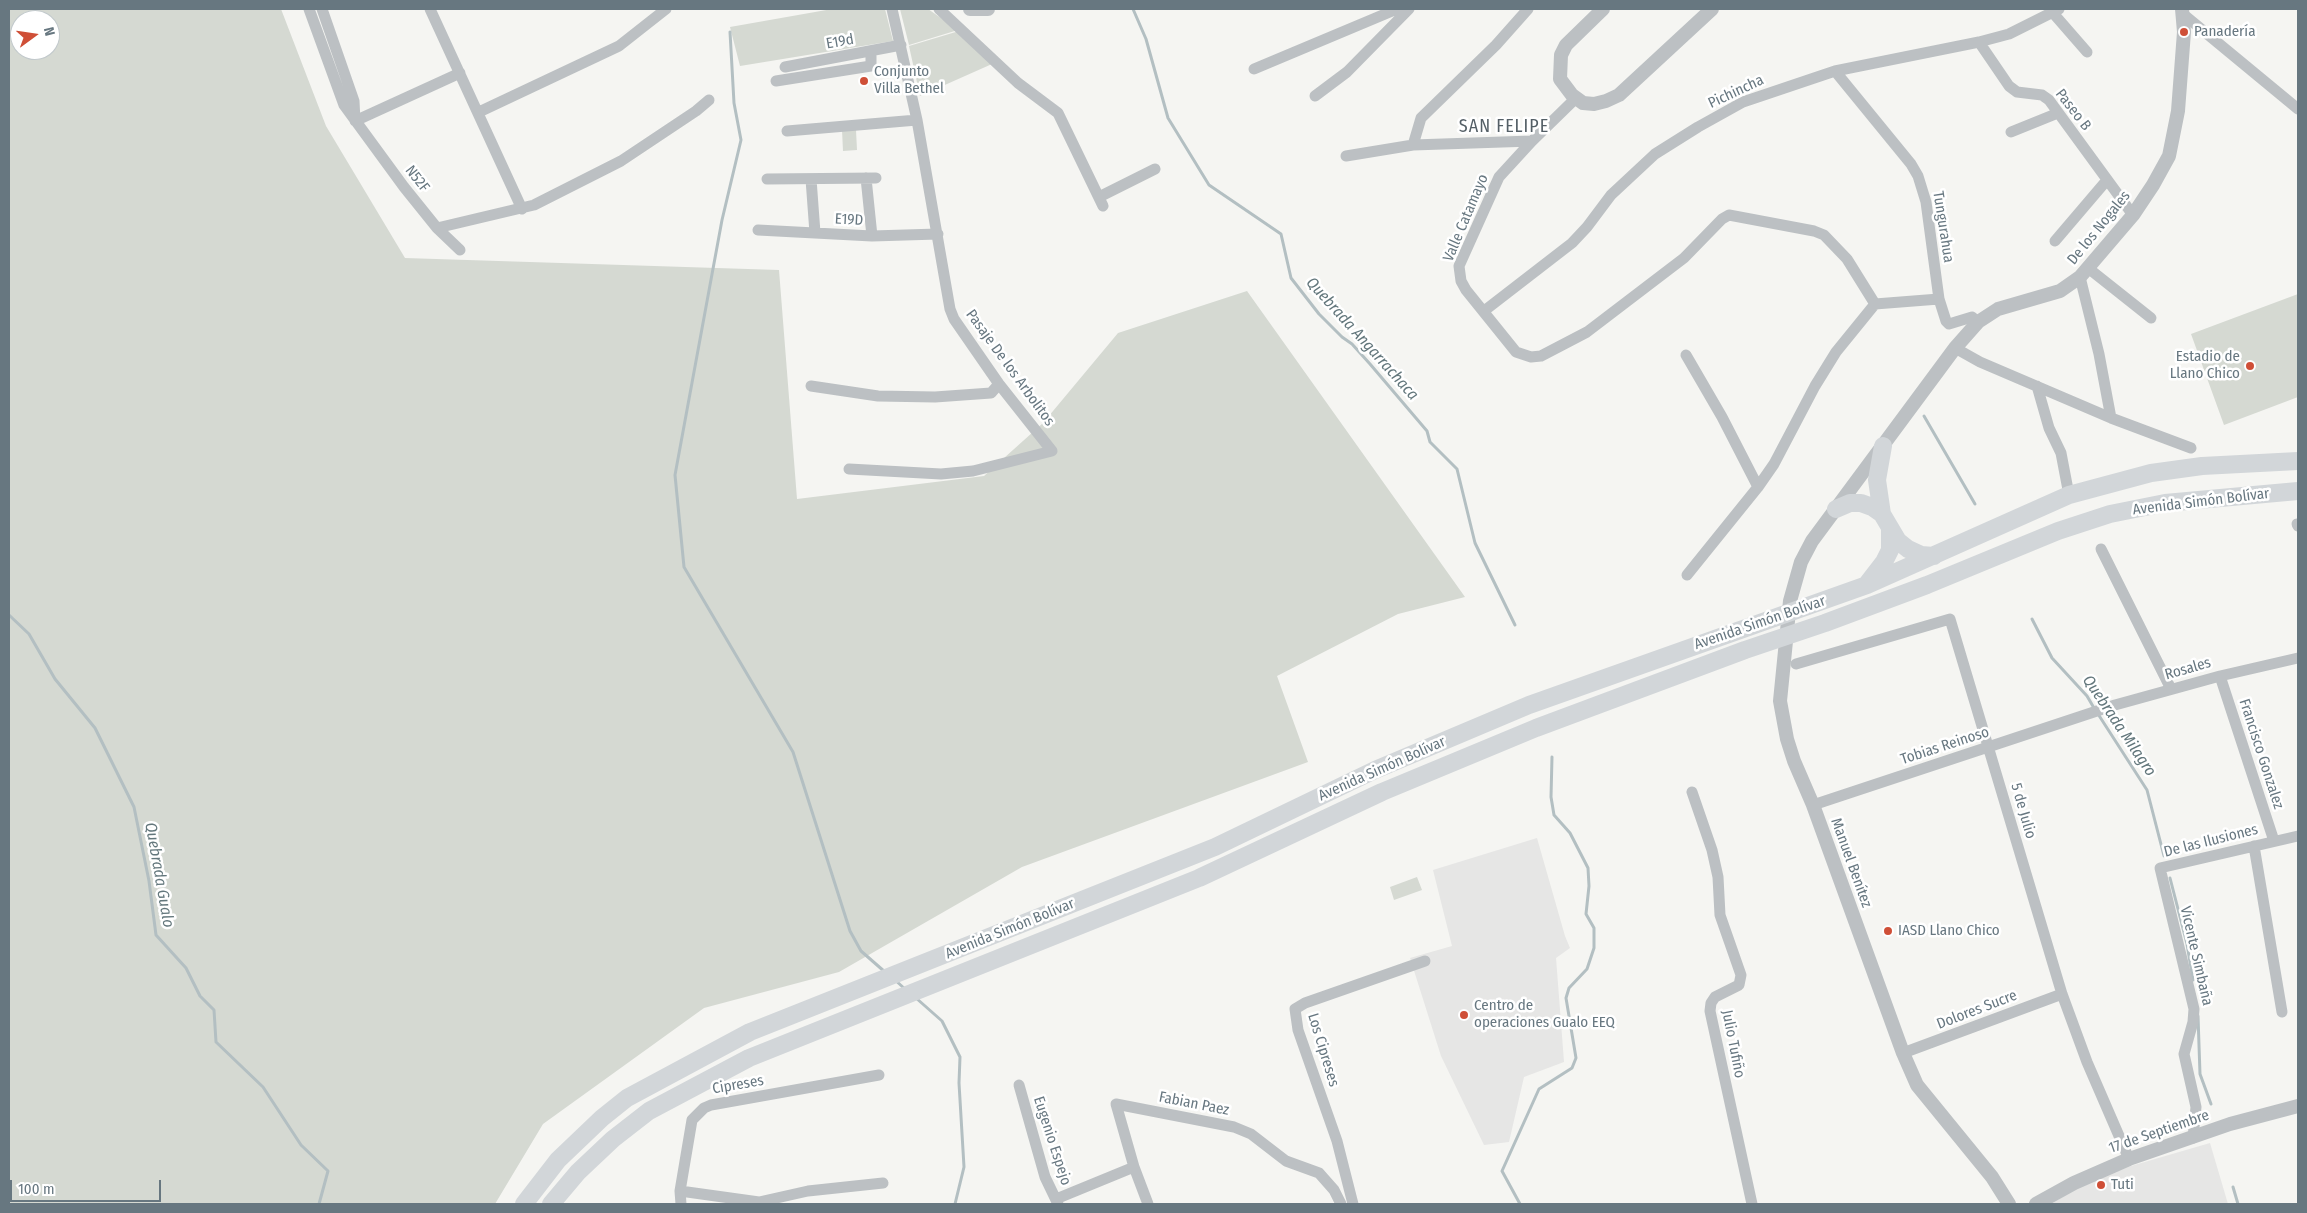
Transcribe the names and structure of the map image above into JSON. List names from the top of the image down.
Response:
{
  "streets": {
    "highway": ["Avenida Simón Bolívar"],
    "street": [
      "E19d",
      "Pichincha",
      "Paseo B",
      "N52F",
      "Valle Catamayo",
      "E19D",
      "Tungurahua",
      "De los Nogales",
      "Pasaje De los Arbolitos",
      "Rosales",
      "Tobias Reinoso",
      "Francisco Gonzalez",
      "5 de Julio",
      "De las Ilusiones",
      "Manuel Benítez",
      "Vicente Simbaña",
      "Dolores Sucre",
      "Julio Tufiño",
      "Los Cipreses",
      "Cipreses",
      "Fabian Paez",
      "17 de Septiembre",
      "Eugenio Espejo"
    ]
  },
  "crossings": [
    ["E19d", "Pasaje De los Arbolitos"],
    ["Pichincha", "Paseo B"],
    ["Pichincha", "Valle Catamayo"],
    ["Pichincha", "Tungurahua"],
    ["Paseo B", "De los Nogales"],
    ["E19D", "Pasaje De los Arbolitos"],
    ["Tungurahua", "De los Nogales"],
    ["De los Nogales", "Manuel Benítez"],
    ["Rosales", "Tobias Reinoso"],
    ["Rosales", "Francisco Gonzalez"],
    ["Tobias Reinoso", "5 de Julio"],
    ["Tobias Reinoso", "Manuel Benítez"],
    ["Francisco Gonzalez", "De las Ilusiones"],
    ["5 de Julio", "Dolores Sucre"],
    ["5 de Julio", "17 de Septiembre"],
    ["De las Ilusiones", "Vicente Simbaña"],
    ["Manuel Benítez", "Dolores Sucre"],
    ["Vicente Simbaña", "17 de Septiembre"]
  ],
  "districts": ["SAN FELIPE"],
  "water": ["Quebrada Angarrachaca", "Quebrada Milagro", "Quebrada Gualo"],
  "places": [
    "Panadería",
    "Conjunto Villa Bethel",
    "Estadio de Llano Chico",
    "IASD Llano Chico",
    "Centro de operaciones Gualo EEQ",
    "Tuti"
  ],
  "scale_bar": "100 m",
  "north": "right"
}
